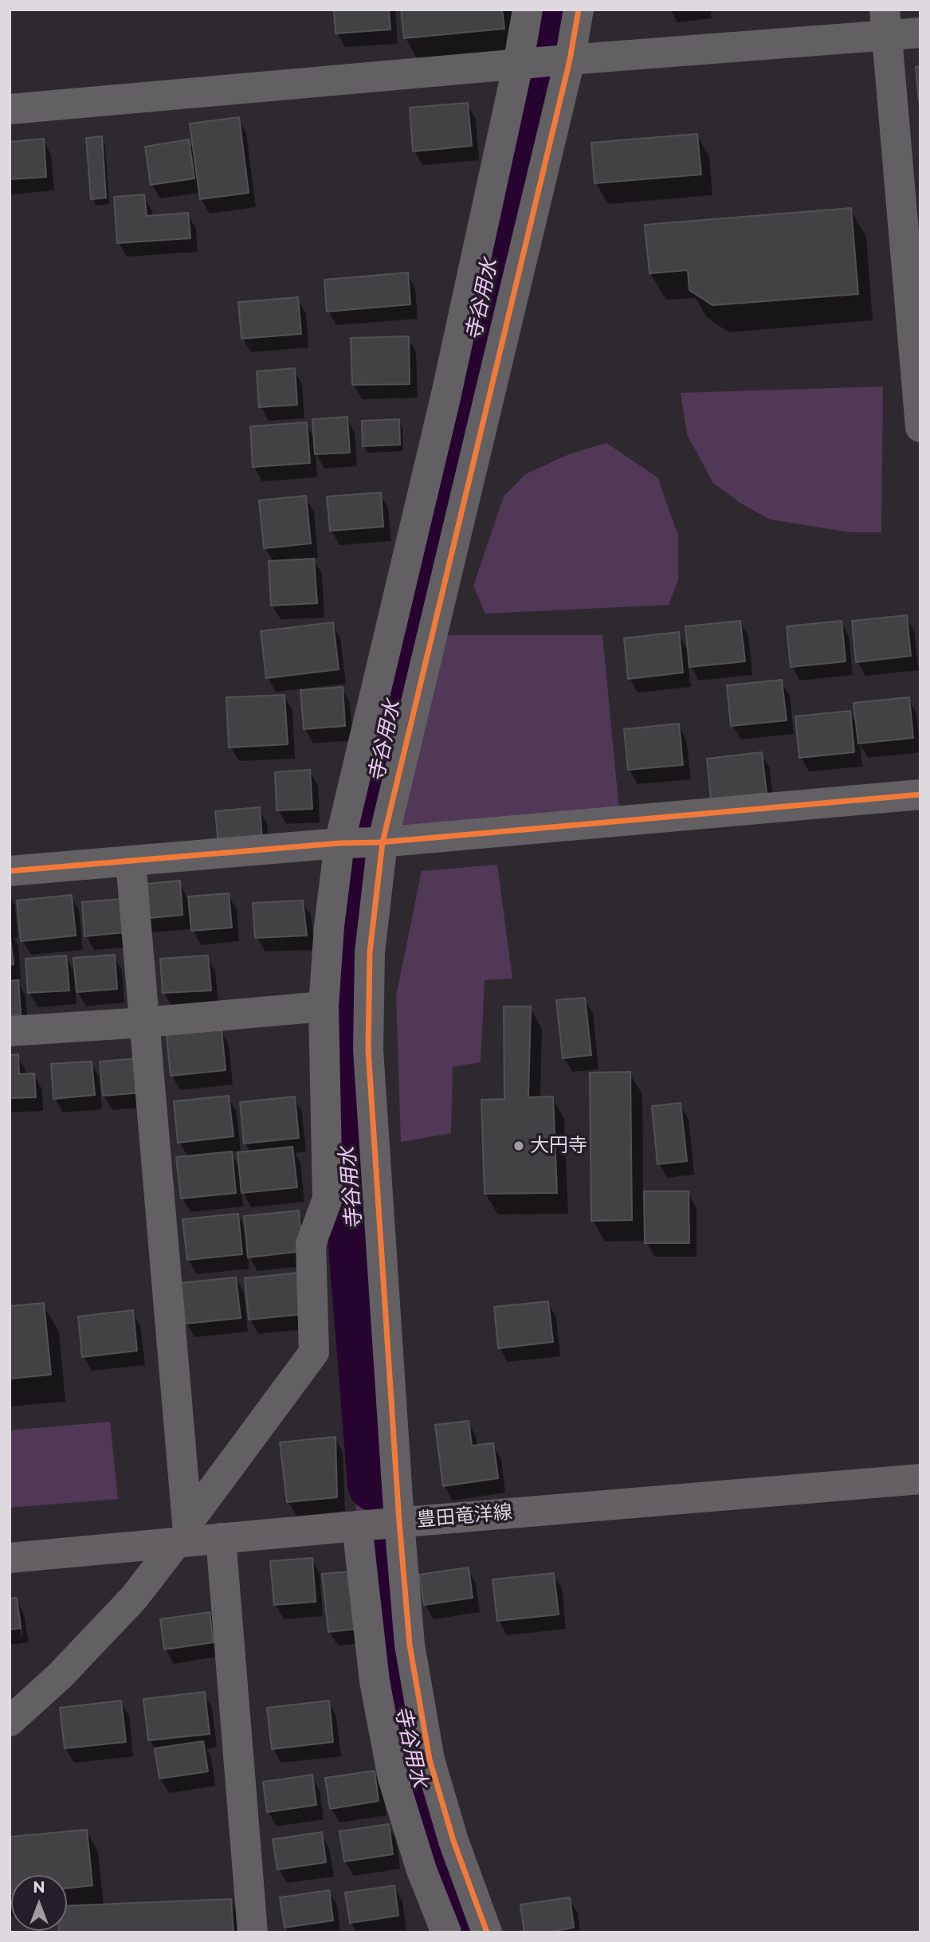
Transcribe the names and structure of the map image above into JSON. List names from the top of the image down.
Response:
{
  "streets": {
    "main road": ["豊田竜洋線"]
  },
  "water": ["寺谷用水"],
  "places": ["大円寺"],
  "north": "top"
}
